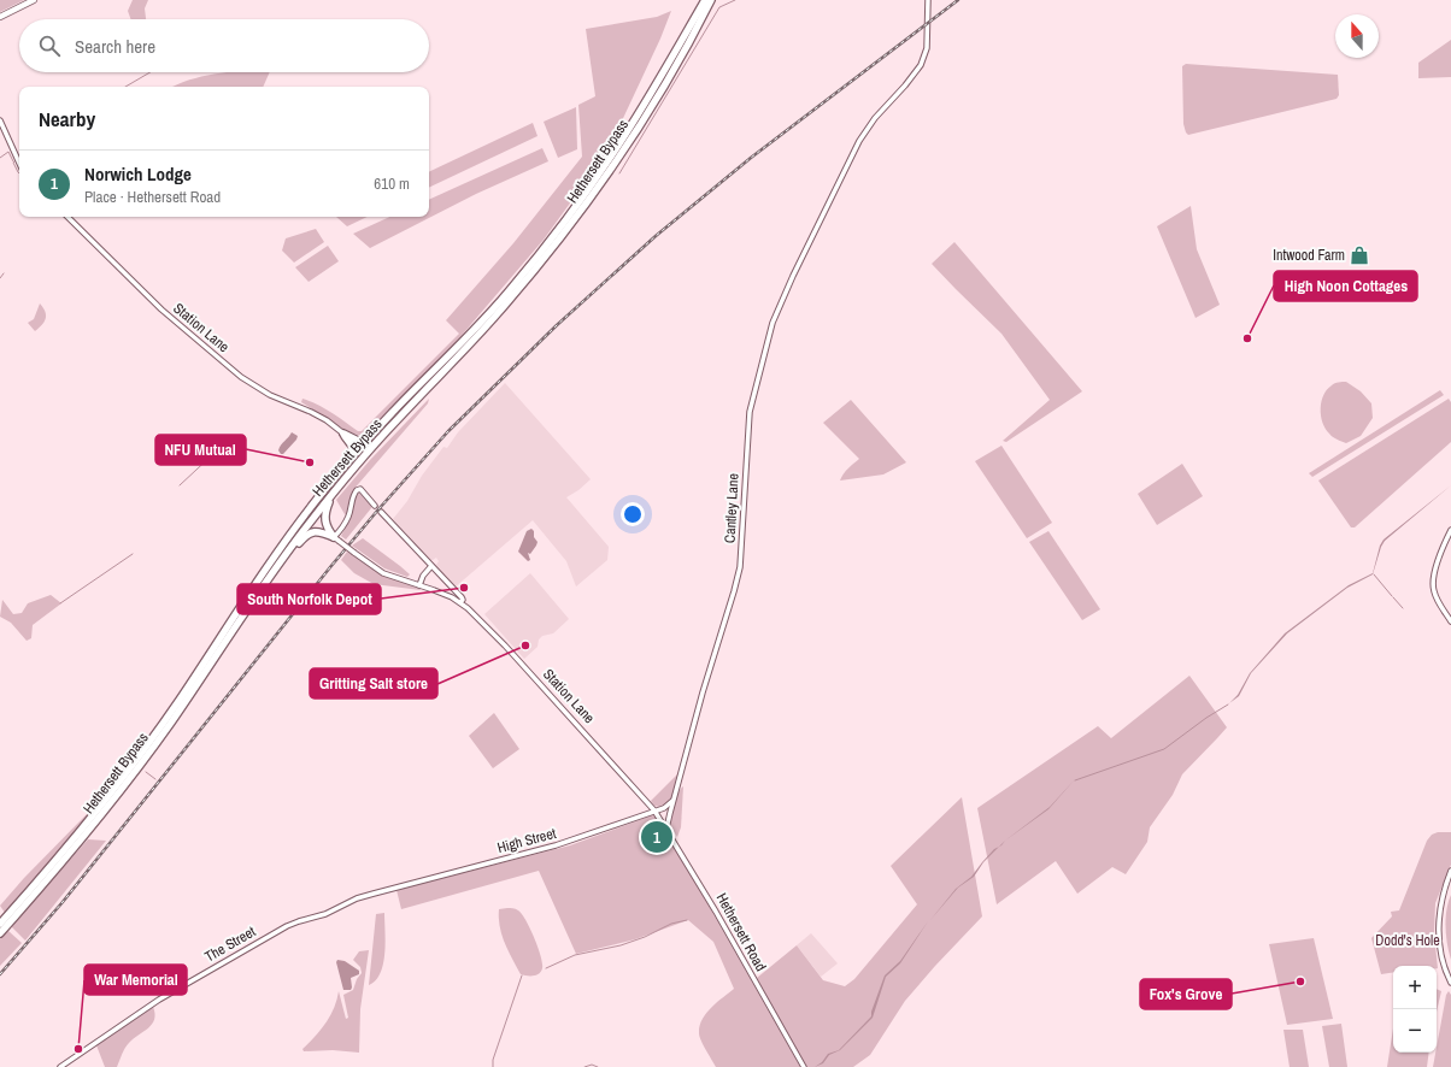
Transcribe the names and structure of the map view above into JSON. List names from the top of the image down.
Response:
{
  "streets": {
    "highway": ["Hethersett Bypass"],
    "street": [
      "Station Lane",
      "Cantley Lane",
      "High Street",
      "Hethersett Road",
      "The Street"
    ]
  },
  "crossings": [
    ["Station Lane", "High Street"],
    ["Station Lane", "Hethersett Road"],
    ["Cantley Lane", "Hethersett Road"],
    ["High Street", "Hethersett Road"],
    ["High Street", "The Street"]
  ],
  "parks": ["Dodd's Hole"],
  "places": {
    "shop": ["Intwood Farm"],
    "other": [
      "High Noon Cottages",
      "NFU Mutual",
      "South Norfolk Depot",
      "Gritting Salt store",
      "Fox's Grove",
      "War Memorial"
    ]
  },
  "north": "top",
  "page": {
    "search": "Search here",
    "heading": "Nearby",
    "list": [
      {
        "mark": "1",
        "name": "Norwich Lodge",
        "note": "Place · Hethersett Road",
        "value": "610 m"
      }
    ],
    "pins": "1",
    "map_buttons": ["+", "−"]
  }
}
